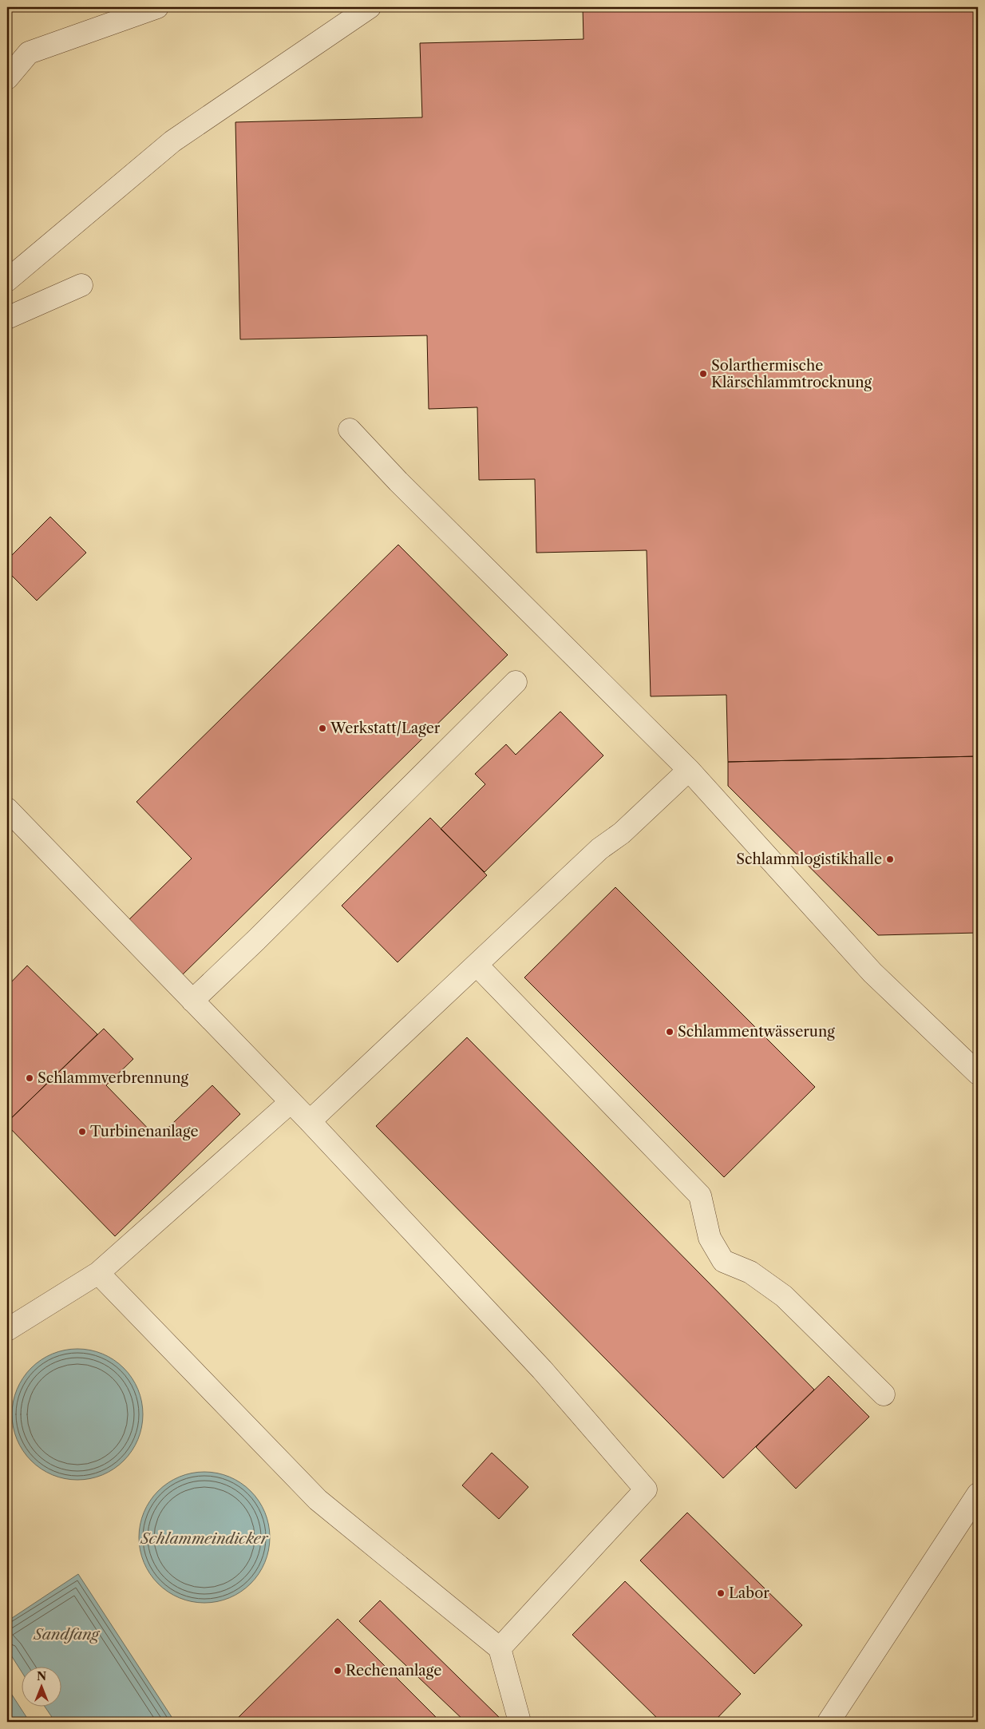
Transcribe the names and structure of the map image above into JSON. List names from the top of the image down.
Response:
{
  "water": ["Schlammeindicker", "Sandfang"],
  "places": [
    "Solarthermische Klärschlammtrocknung",
    "Werkstatt/Lager",
    "Schlammlogistikhalle",
    "Schlammentwässerung",
    "Schlammverbrennung",
    "Turbinenanlage",
    "Labor",
    "Rechenanlage"
  ],
  "north": "top"
}
